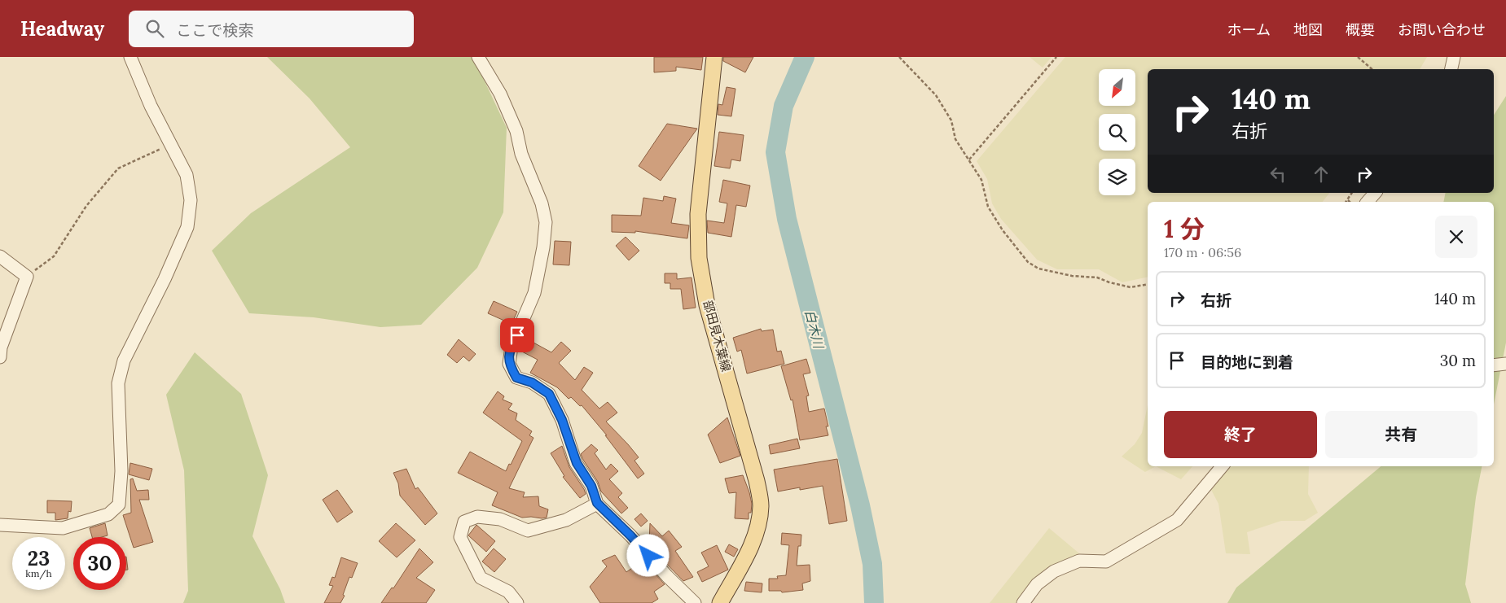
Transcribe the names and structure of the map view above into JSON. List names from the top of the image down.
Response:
{
  "streets": {
    "main road": ["部田見木葉線"]
  },
  "water": ["白木川"],
  "north": "bottom left",
  "page": {
    "header": "Headway",
    "search": "ここで検索",
    "nav": [
      "ホーム",
      "地図",
      "概要",
      "お問い合わせ"
    ],
    "turn": ["140 m", "右折"],
    "heading": ["1 分", "170 m · 06:56"],
    "list": [
      {
        "name": "右折",
        "value": "140 m"
      },
      {
        "name": "目的地に到着",
        "value": "30 m"
      }
    ],
    "buttons": ["終了", "共有"],
    "speed": "23 km/h",
    "limit": "30"
  }
}
